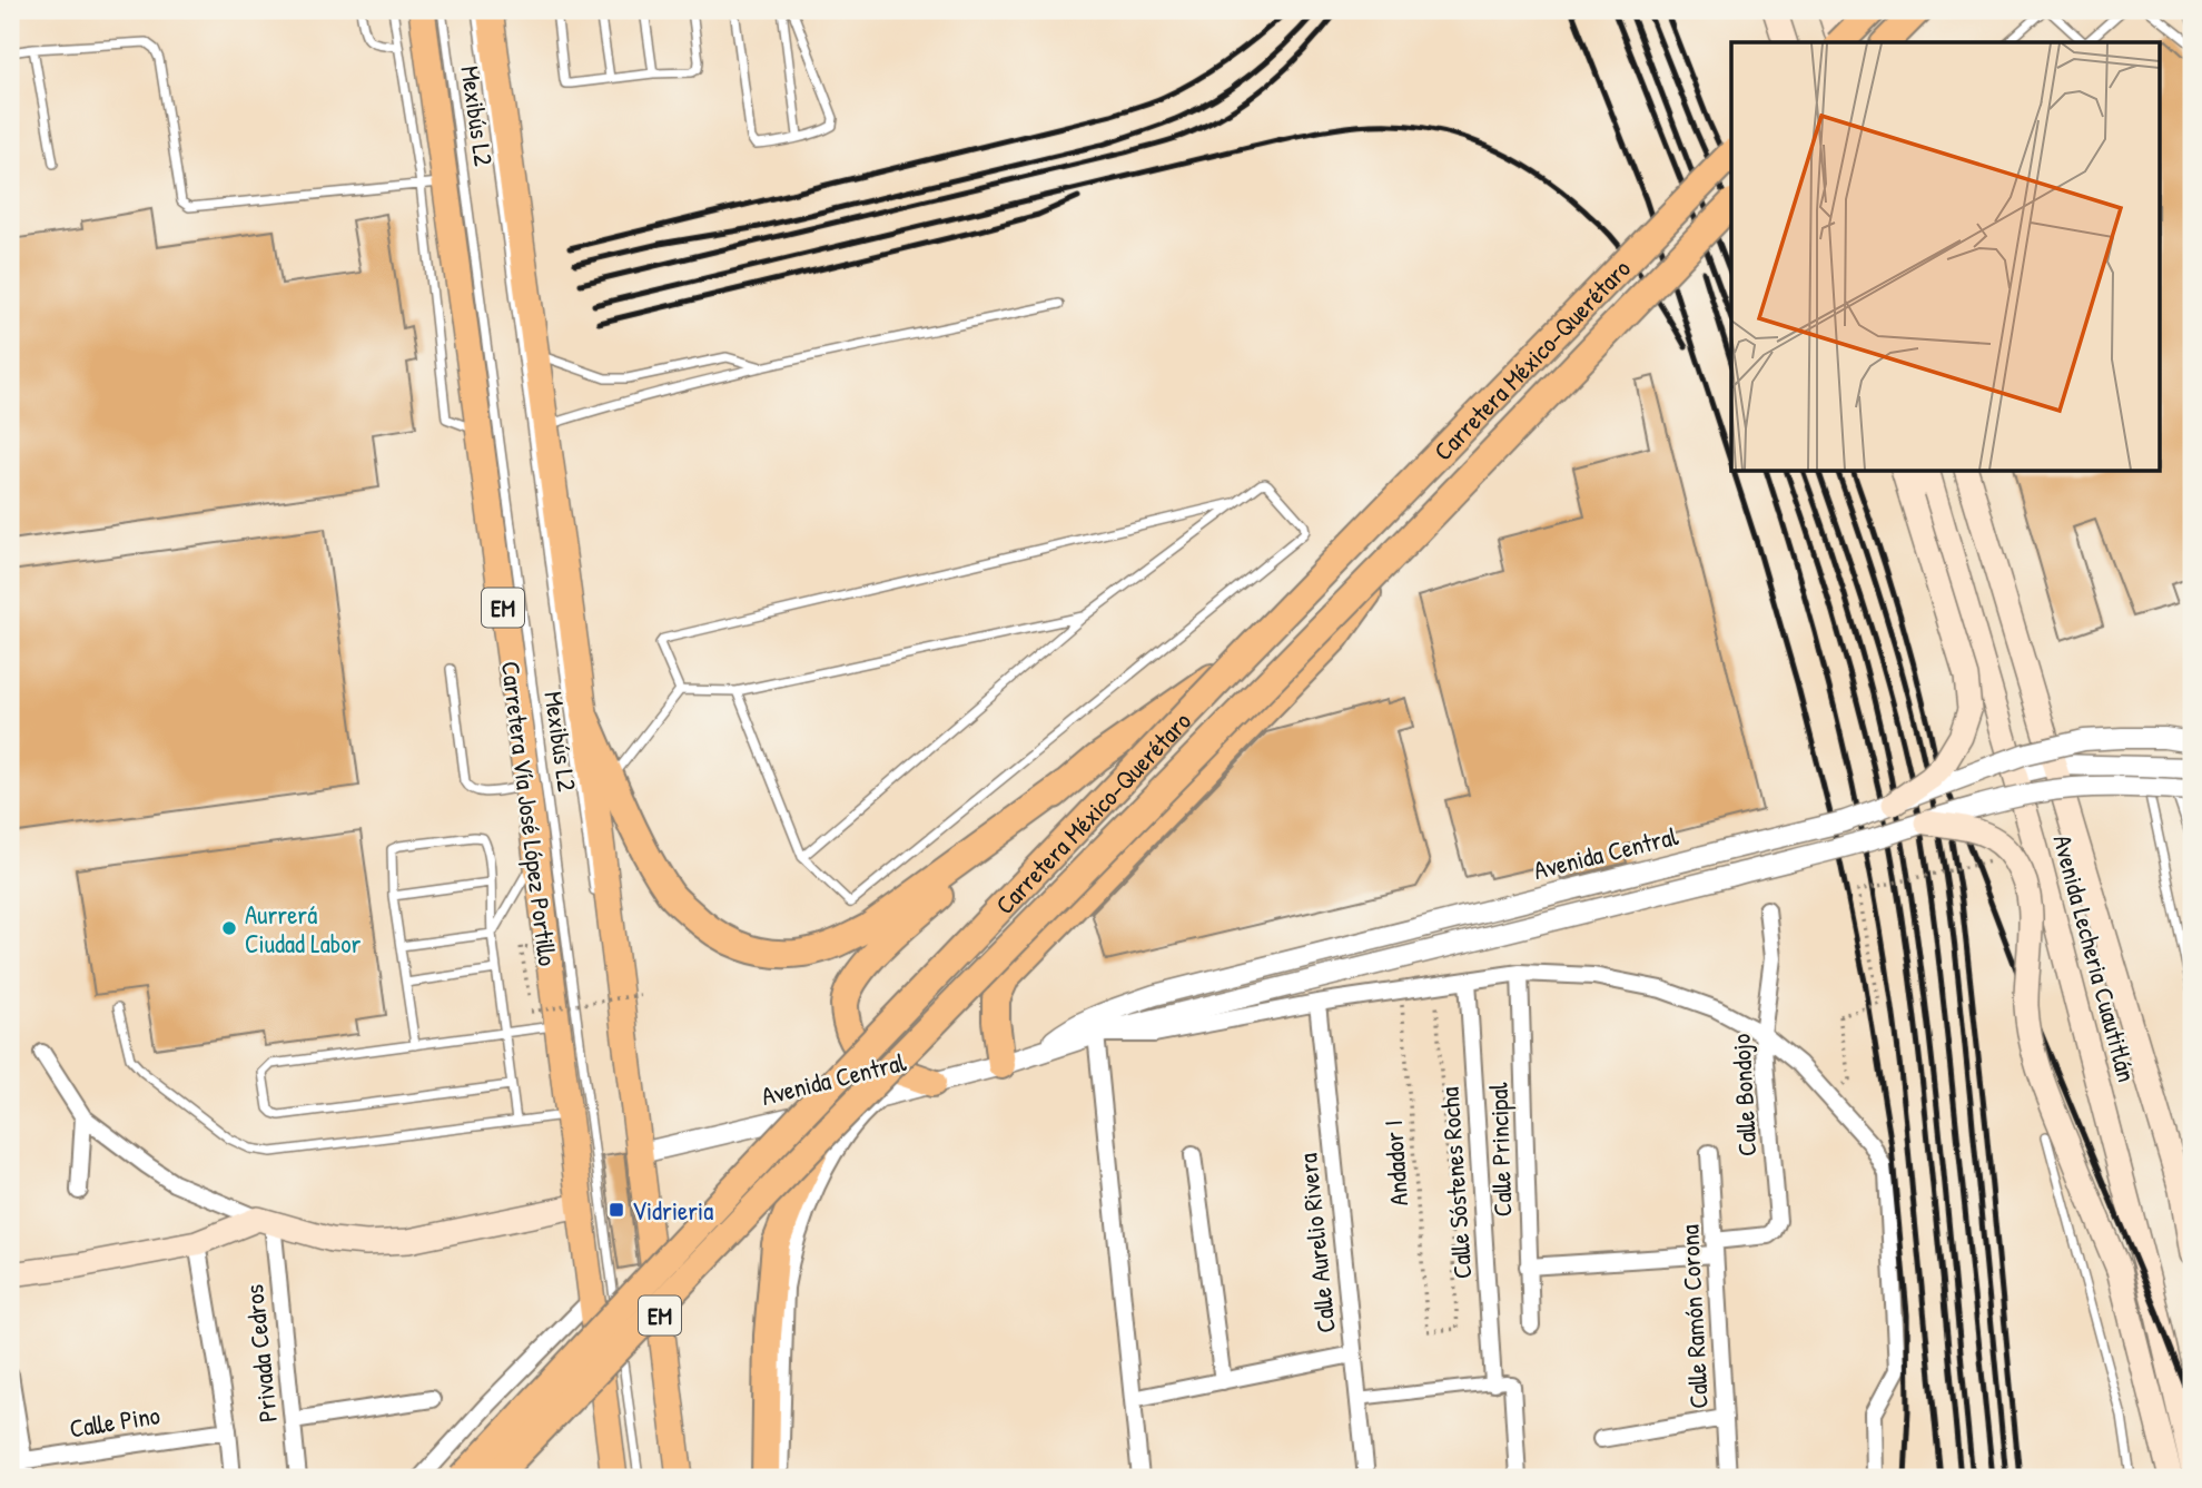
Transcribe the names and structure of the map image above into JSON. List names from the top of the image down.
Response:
{
  "streets": {
    "highway": ["Carretera México-Querétaro"],
    "main road": ["EM", "Carretera Vía José López Portillo", "Avenida Lecheria Cuautitlán"],
    "street": [
      "Avenida Central",
      "Calle Bondojo",
      "Calle Principal",
      "Calle Sóstenes Rocha",
      "Calle Aurelio Rivera",
      "Calle Ramón Corona",
      "Privada Cedros",
      "Calle Pino"
    ],
    "lane": ["Mexibús L2"],
    "path": ["Andador I"]
  },
  "crossings": [
    ["EM", "Avenida Central"],
    ["Calle Bondojo", "Calle Ramón Corona"]
  ],
  "places": {
    "other": ["Aurrerá Ciudad Labor"],
    "transit": ["Vidrieria"]
  }
}
